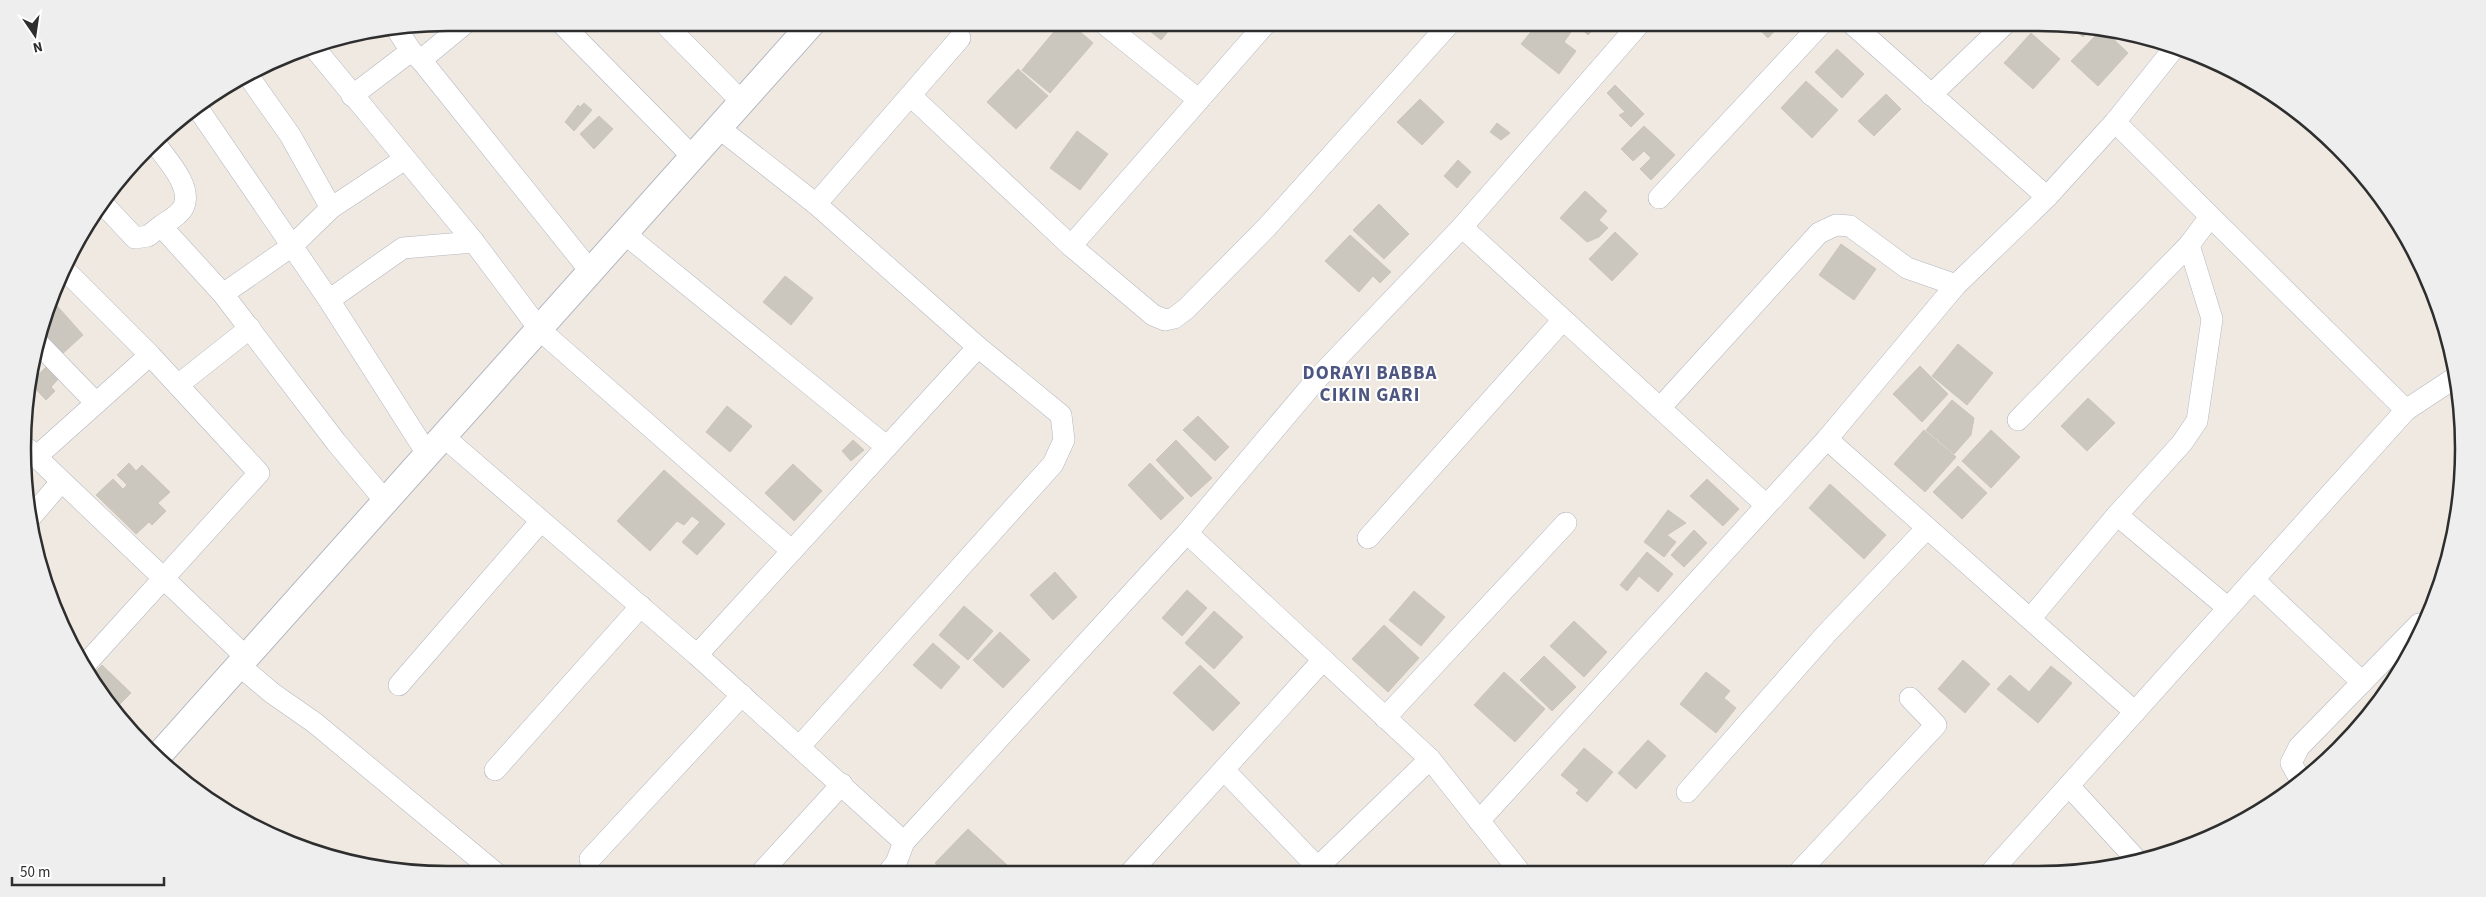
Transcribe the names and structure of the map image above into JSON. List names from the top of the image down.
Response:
{
  "districts": ["DORAYI BABBA CIKIN GARI"],
  "scale_bar": "50 m",
  "north": "bottom"
}
